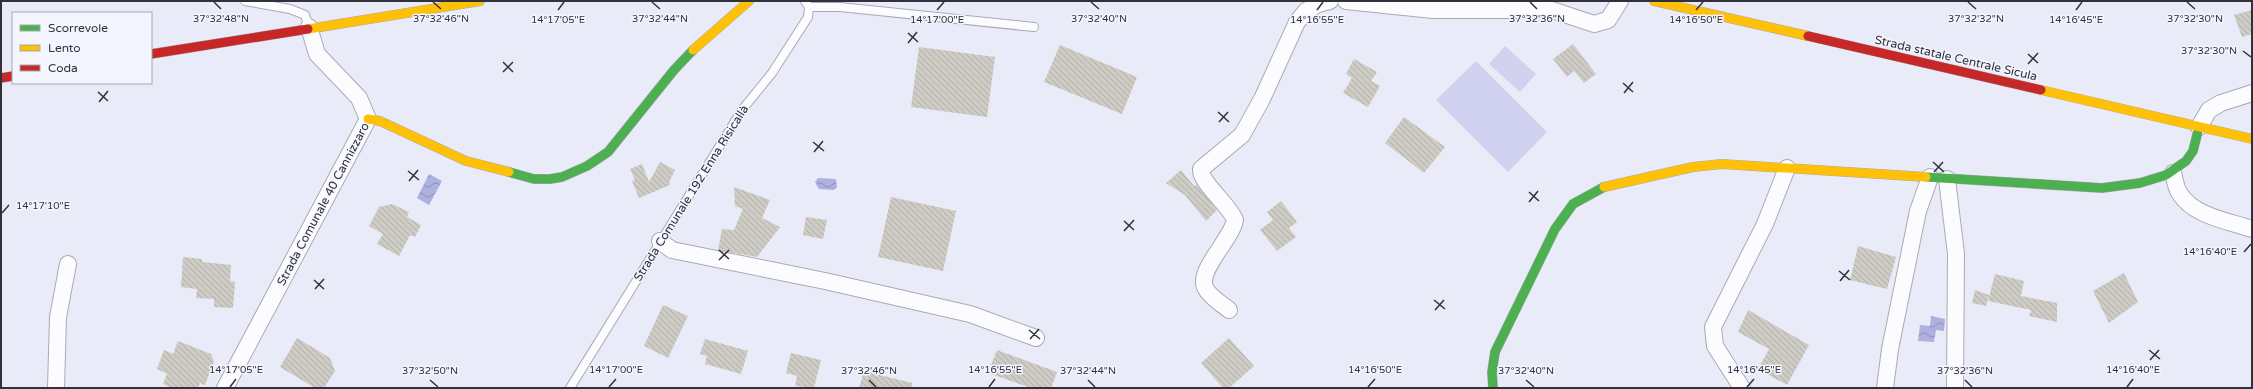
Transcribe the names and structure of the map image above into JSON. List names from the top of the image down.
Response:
{
  "streets": {
    "street": ["Strada statale Centrale Sicula", "Strada Comunale 40 Cannizzaro"],
    "lane": ["Strada Comunale 192 Enna Risicallà"]
  },
  "legend": ["Scorrevole", "Lento", "Coda"],
  "coordinates": [
    "37°32'44\"N",
    "37°32'40\"N",
    "37°32'30\"N",
    "37°32'48\"N",
    "37°32'46\"N",
    "37°32'36\"N",
    "37°32'32\"N",
    "14°17'05\"E",
    "14°17'00\"E",
    "14°16'55\"E",
    "14°16'50\"E",
    "14°16'45\"E",
    "14°17'10\"E",
    "14°16'40\"E",
    "37°32'50\"N"
  ]
}
